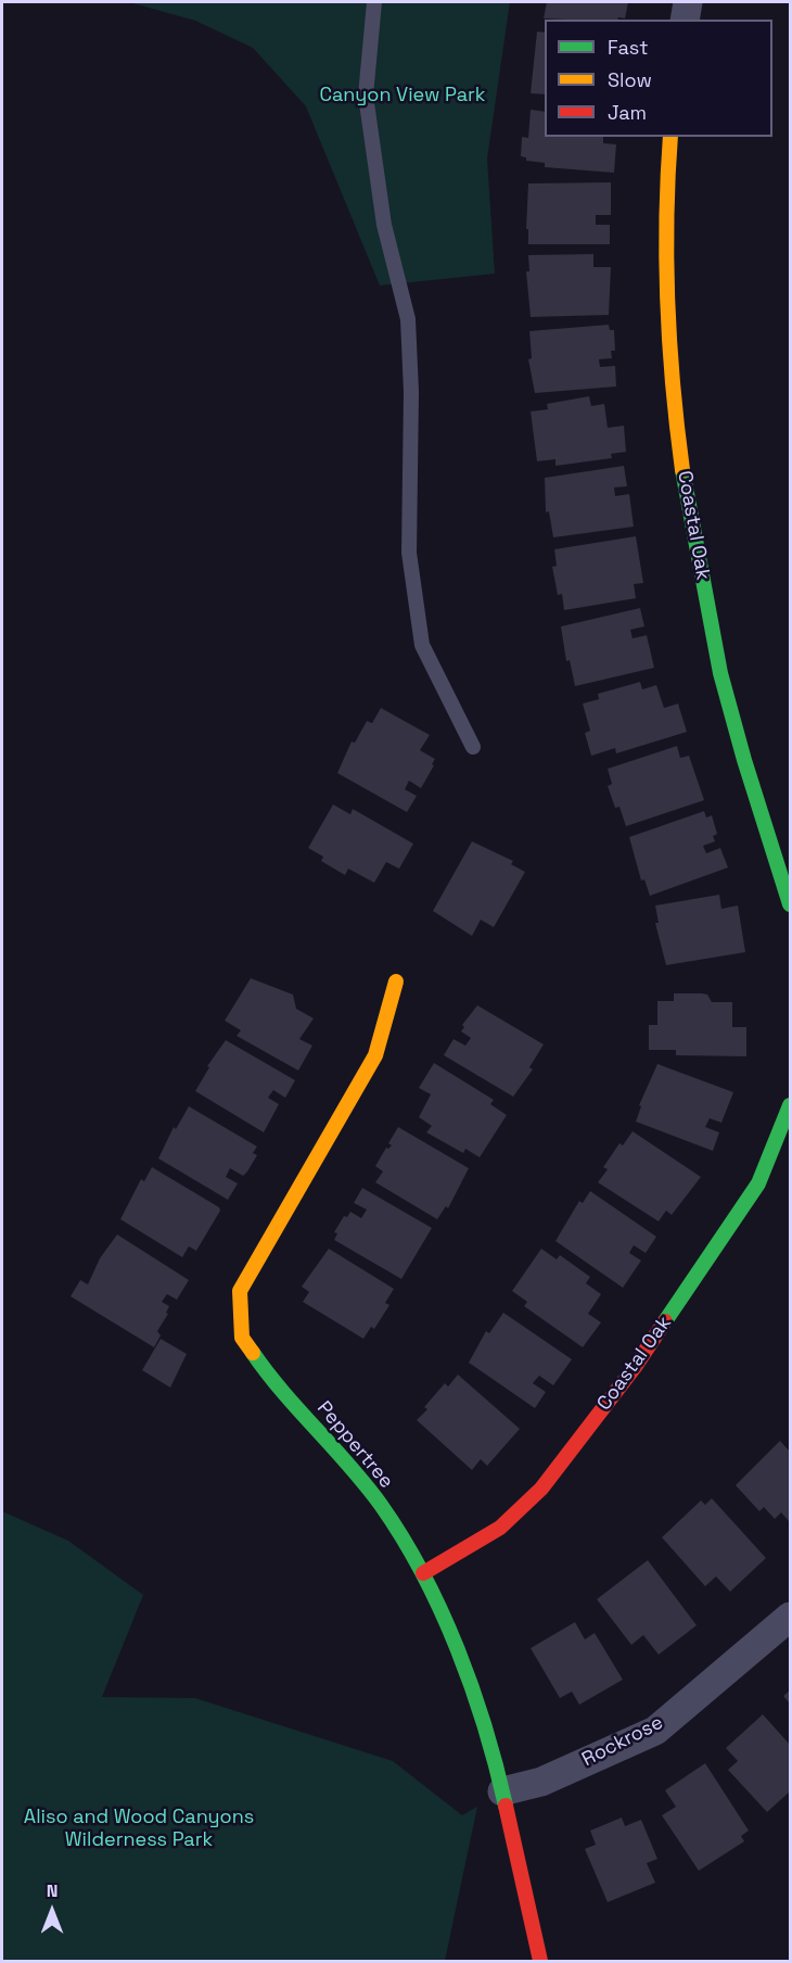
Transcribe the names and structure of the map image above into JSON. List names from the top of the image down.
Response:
{
  "streets": {
    "street": ["Coastal Oak", "Peppertree", "Rockrose"]
  },
  "crossings": [
    ["Coastal Oak", "Peppertree"],
    ["Peppertree", "Rockrose"]
  ],
  "parks": ["Canyon View Park", "Aliso and Wood Canyons Wilderness Park"],
  "legend": ["Fast", "Slow", "Jam"],
  "north": "top"
}
